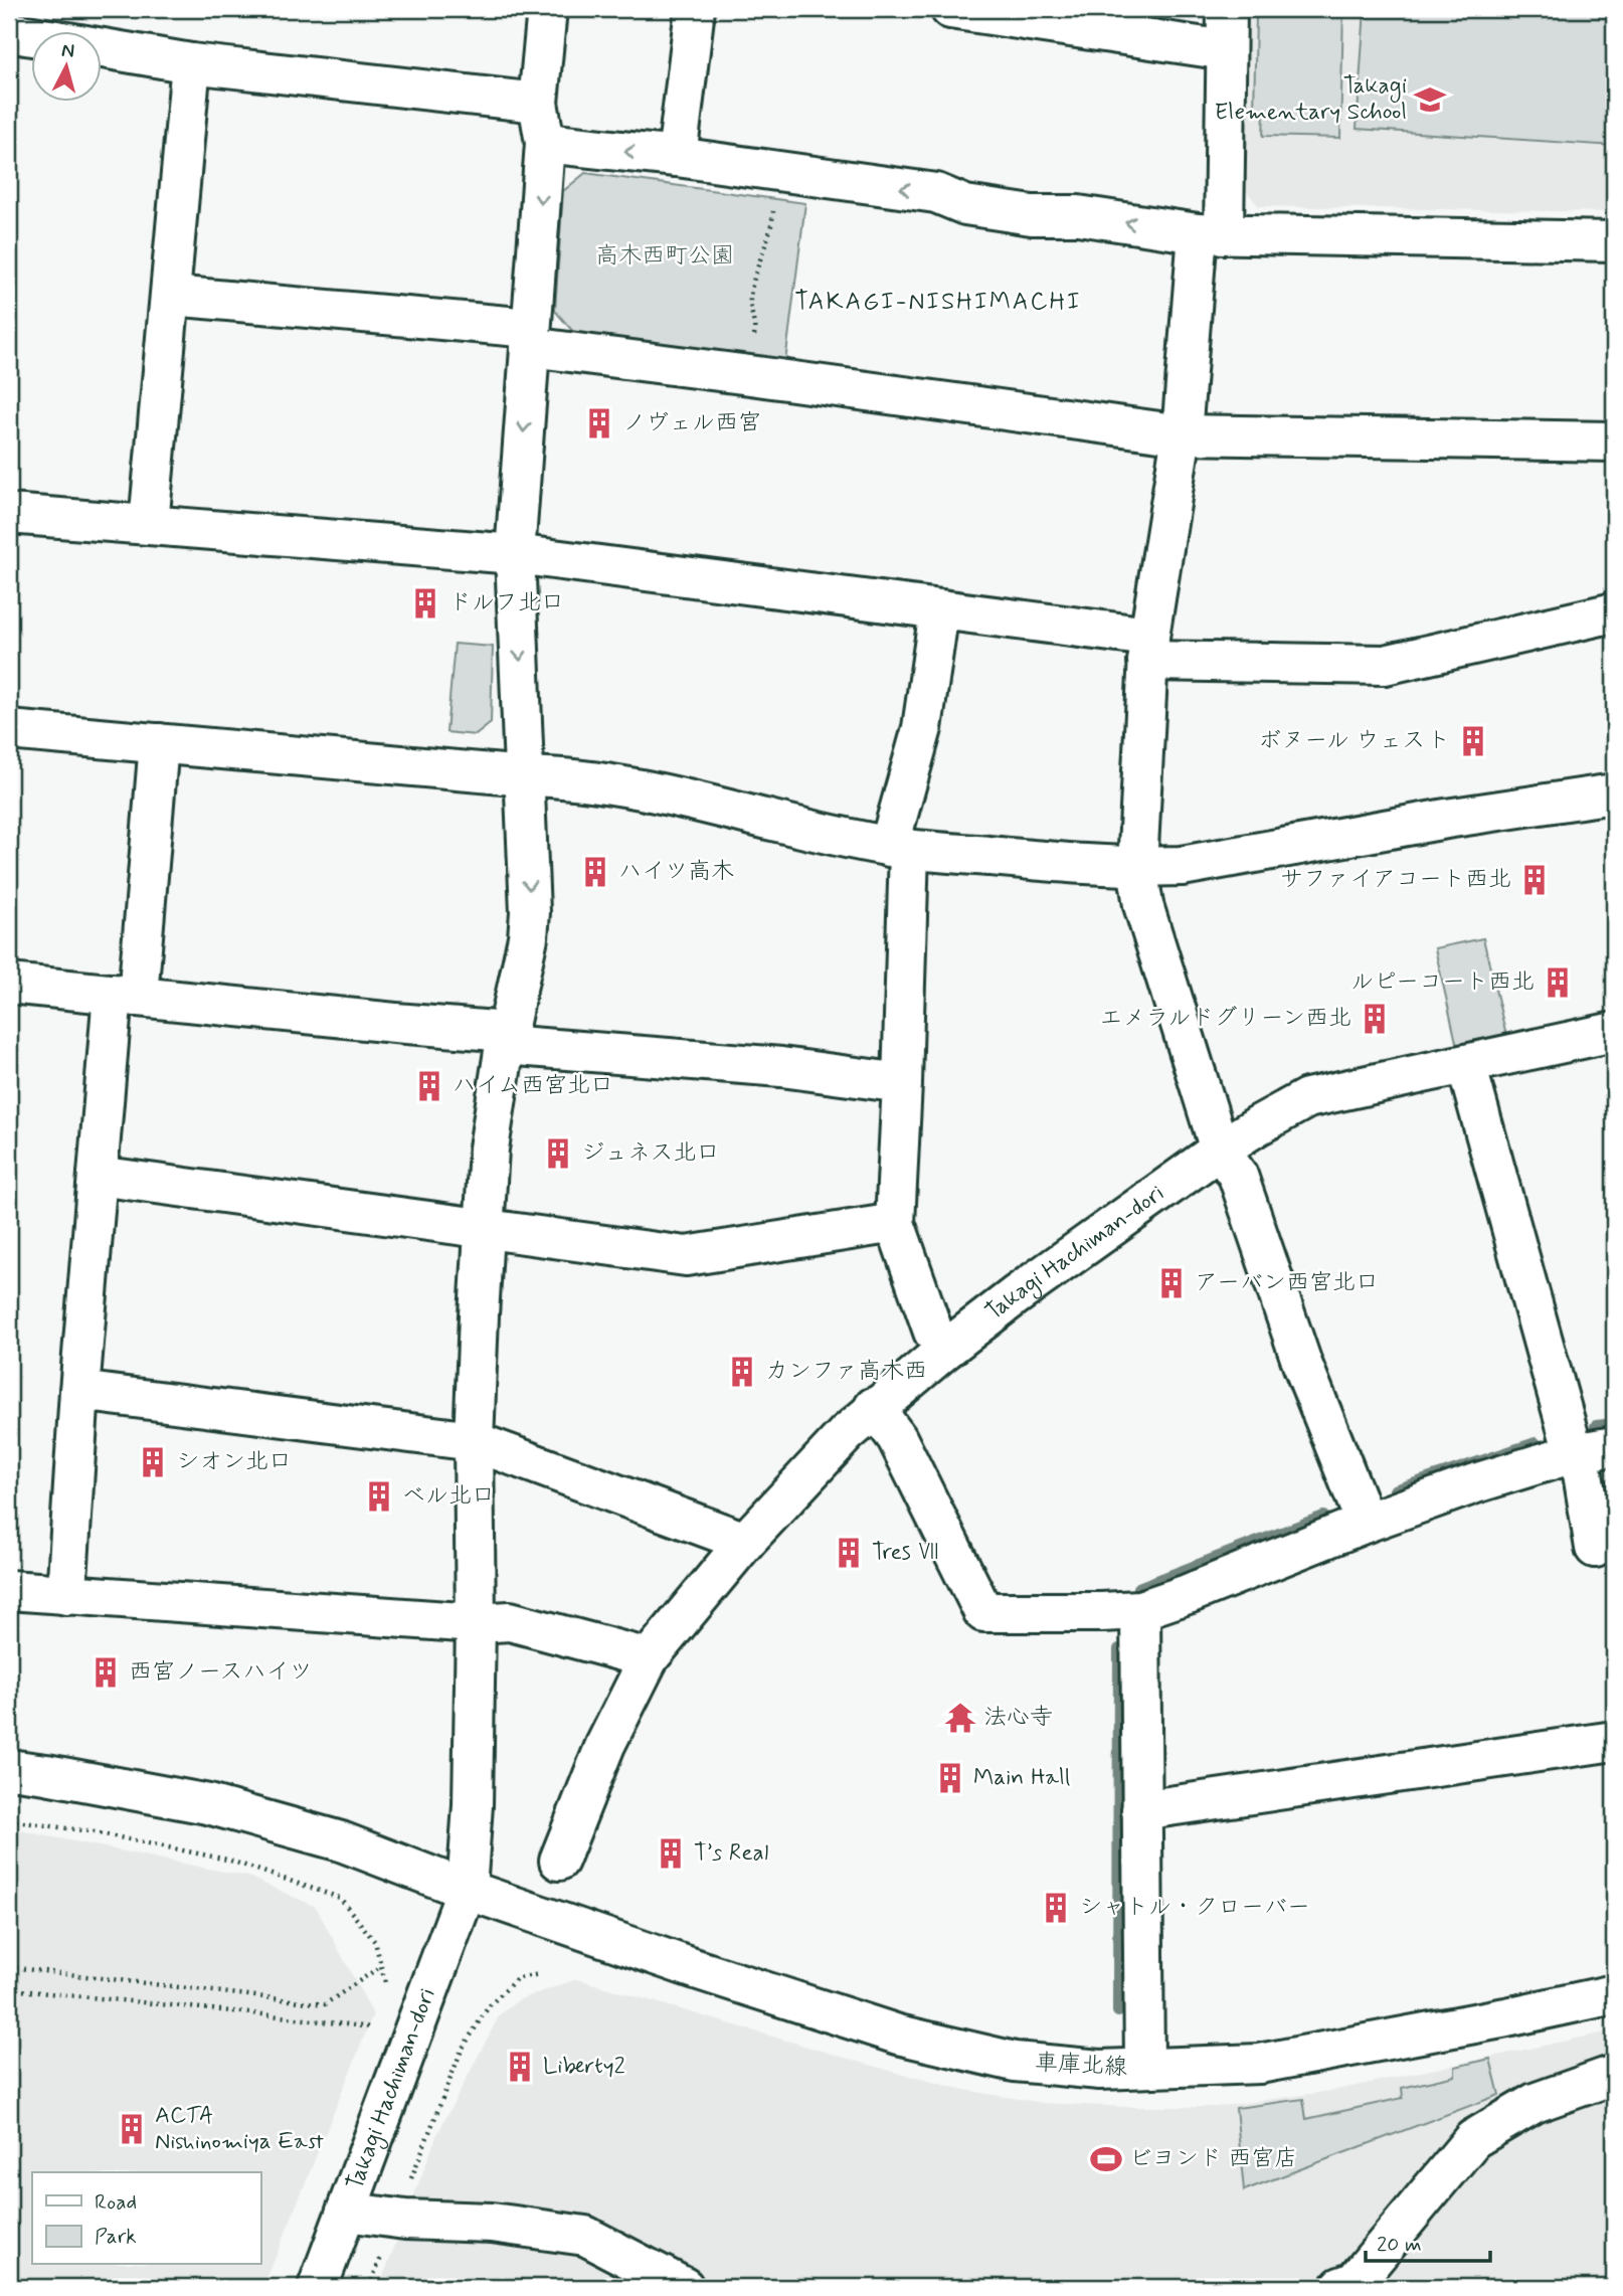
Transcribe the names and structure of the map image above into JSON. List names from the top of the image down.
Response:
{
  "streets": {
    "street": ["Takagi Hachiman-dori", "車庫北線"]
  },
  "crossings": [
    ["Takagi Hachiman-dori", "車庫北線"]
  ],
  "districts": ["TAKAGI-NISHIMACHI"],
  "parks": ["高木西町公園"],
  "places": {
    "school or university": ["Takagi Elementary School"],
    "building": [
      "ノヴェル西宮",
      "ドルフ北口",
      "ボヌール ウェスト",
      "ハイツ高木",
      "サファイアコート西北",
      "ルピーコート西北",
      "エメラルドグリーン西北",
      "ハイム西宮北口",
      "ジュネス北口",
      "アーバン西宮北口",
      "カンファ高木西",
      "シオン北口",
      "ベル北口",
      "Tres Ⅶ",
      "西宮ノースハイツ",
      "Main Hall",
      "T’s Real",
      "シャトル・クローバー",
      "Liberty2",
      "ACTA Nishinomiya East"
    ],
    "temple": ["法心寺"],
    "sports": ["ビヨンド 西宮店"]
  },
  "legend": ["Road", "Park"],
  "scale_bar": "20 m",
  "north": "top"
}
